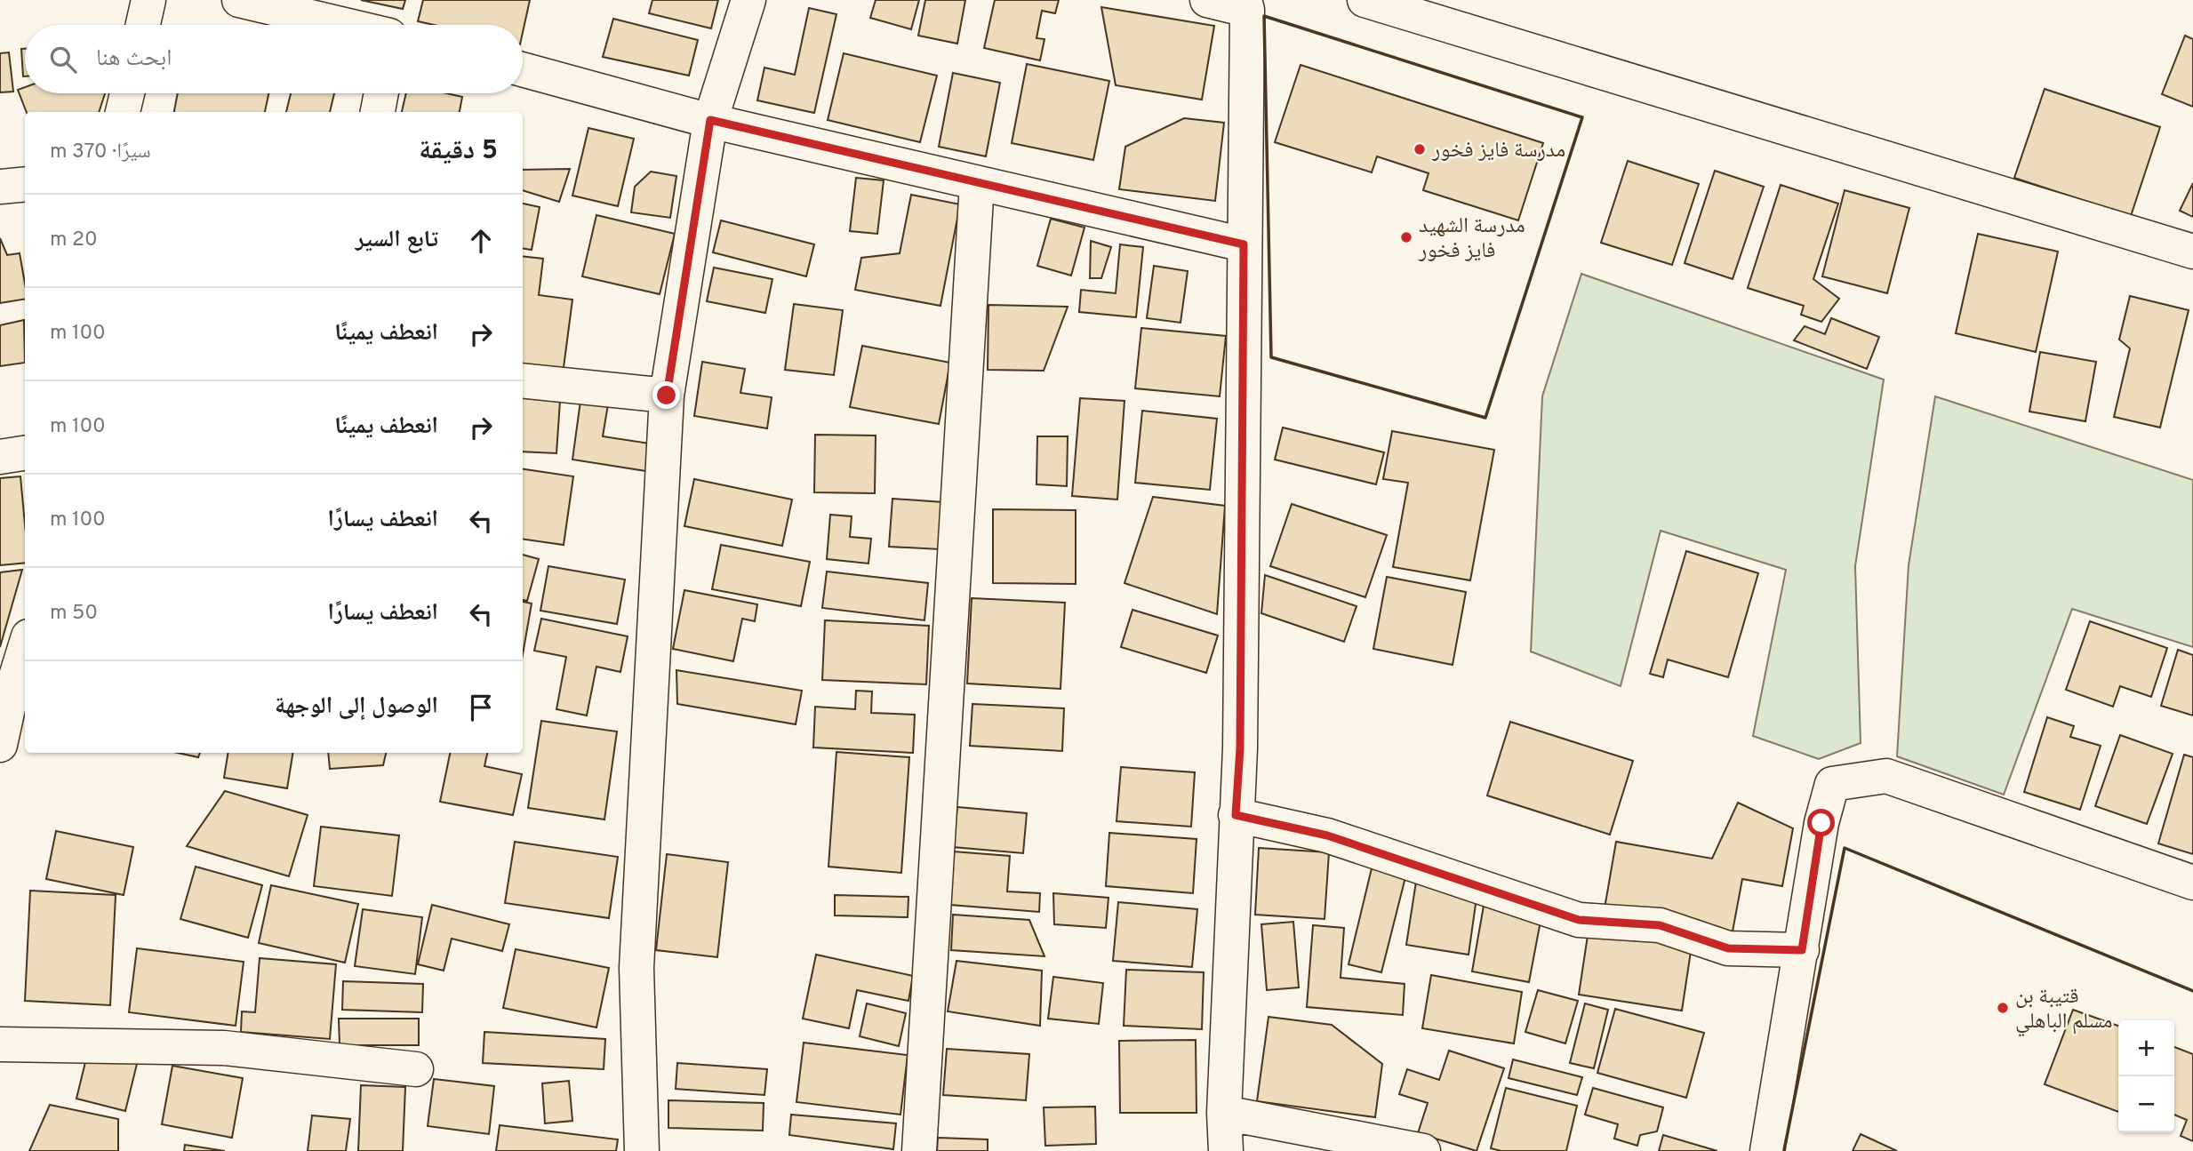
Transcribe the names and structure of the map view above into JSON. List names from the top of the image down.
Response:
{
  "places": ["مدرسة فايز فخور", "مدرسة الشهيد فايز فخور", "قتيبة بن مسلم الباهلي"],
  "page": {
    "search": "ابحث هنا",
    "heading": ["5 دقيقة", "سيرًا · 370 m"],
    "list": [
      ["تابع السير", "20 m"],
      ["انعطف يمينًا", "100 m"],
      ["انعطف يمينًا", "100 m"],
      ["انعطف يسارًا", "100 m"],
      ["انعطف يسارًا", "50 m"],
      "الوصول إلى الوجهة"
    ],
    "map_buttons": ["+", "−"]
  }
}
